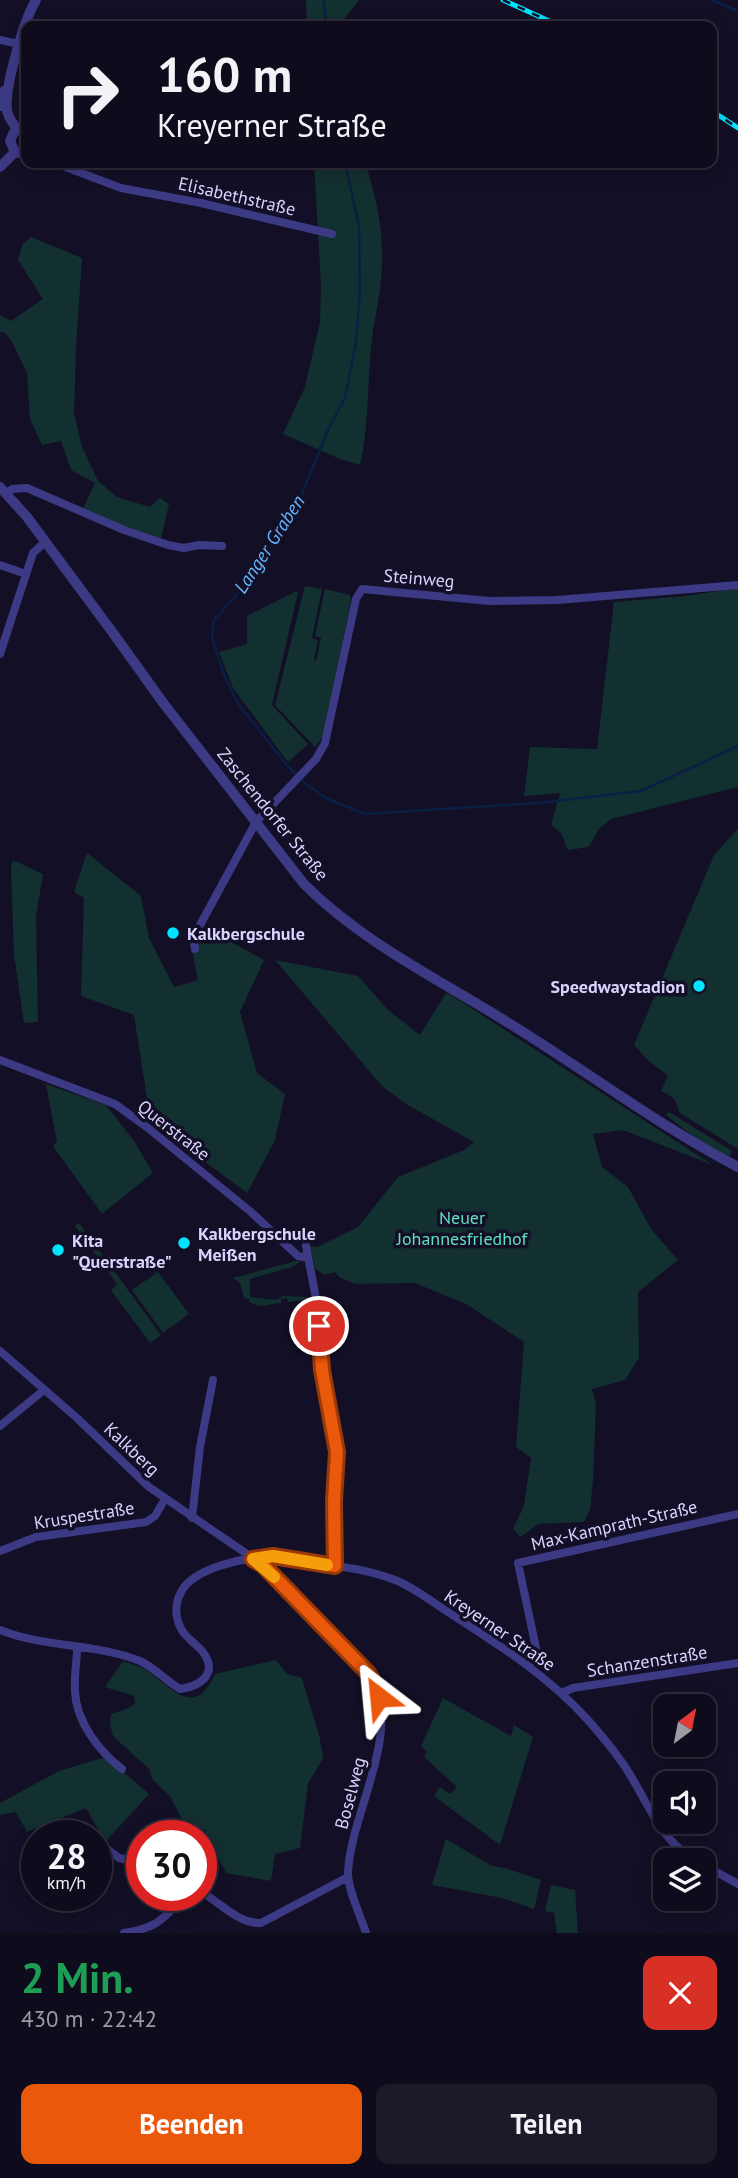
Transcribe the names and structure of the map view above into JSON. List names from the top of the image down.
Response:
{
  "streets": {
    "street": [
      "Elisabethstraße",
      "Steinweg",
      "Zaschendorfer Straße",
      "Querstraße",
      "Kalkberg",
      "Kruspestraße",
      "Max-Kamprath-Straße",
      "Kreyerner Straße",
      "Schanzenstraße",
      "Boselweg"
    ]
  },
  "crossings": [
    ["Steinweg", "Zaschendorfer Straße"],
    ["Kalkberg", "Kruspestraße"],
    ["Kalkberg", "Kreyerner Straße"],
    ["Kalkberg", "Boselweg"],
    ["Max-Kamprath-Straße", "Kreyerner Straße"],
    ["Kreyerner Straße", "Schanzenstraße"],
    ["Kreyerner Straße", "Boselweg"]
  ],
  "water": ["Langer Graben"],
  "parks": ["Neuer Johannesfriedhof"],
  "places": [
    "Kalkbergschule",
    "Speedwaystadion",
    "Kalkbergschule Meißen",
    "Kita \"Querstraße\""
  ],
  "north": "top right",
  "page": {
    "turn": ["160 m", "Kreyerner Straße"],
    "speed": "28 km/h",
    "limit": "30",
    "heading": ["2 Min.", "430 m · 22:42"],
    "buttons": ["Beenden", "Teilen"]
  }
}
